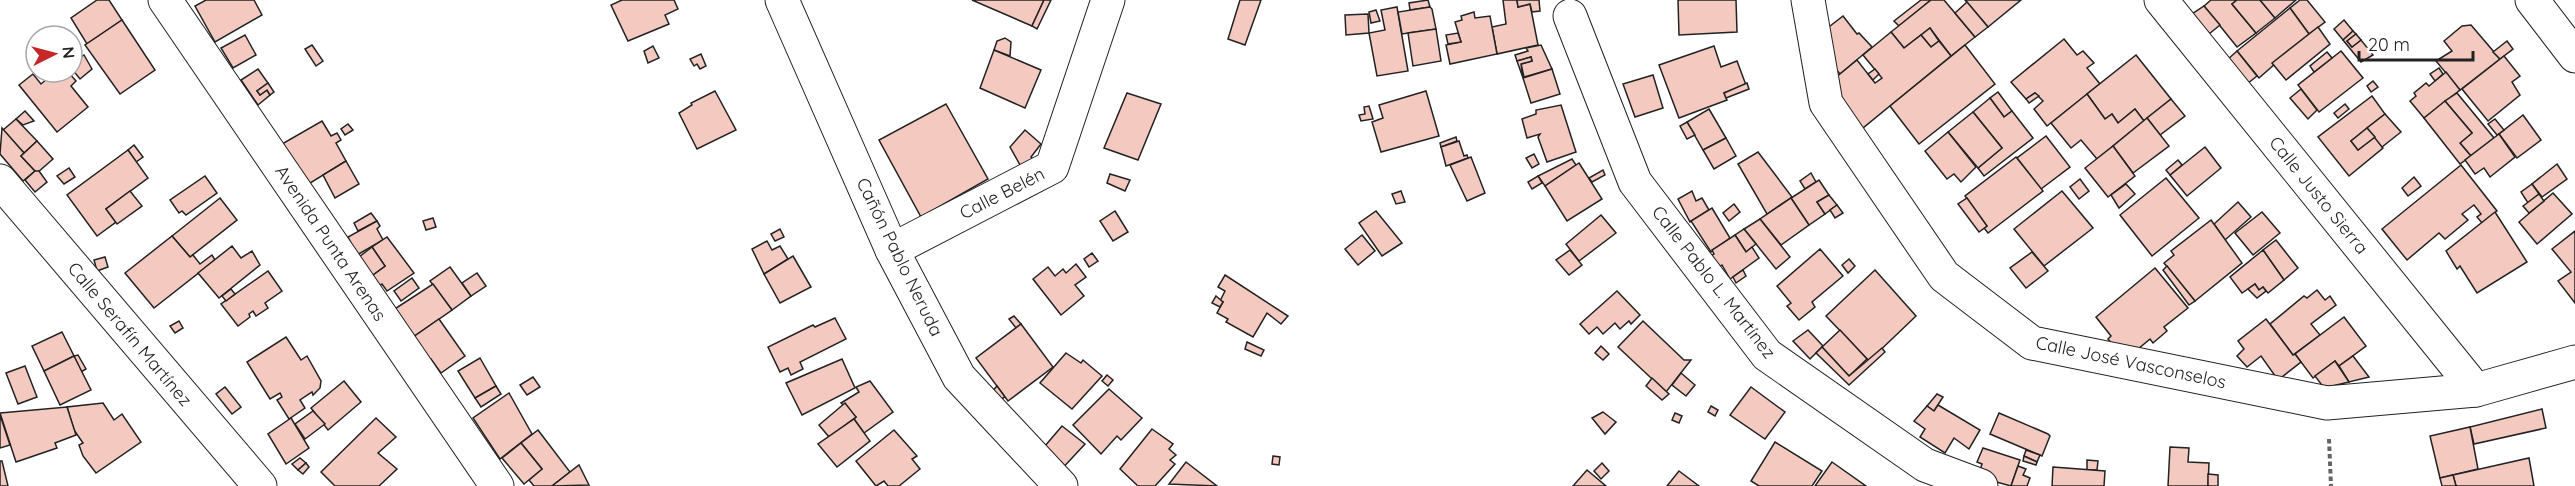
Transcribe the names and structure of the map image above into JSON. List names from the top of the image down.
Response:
{
  "streets": {
    "street": [
      "Calle Belén",
      "Calle Justo Sierra",
      "Avenida Punta Arenas",
      "Cañón Pablo Neruda",
      "Calle Pablo L. Martínez",
      "Calle Serafín Martínez",
      "Calle José Vasconselos"
    ]
  },
  "crossings": [
    ["Calle Belén", "Cañón Pablo Neruda"],
    ["Calle Justo Sierra", "Calle José Vasconselos"]
  ],
  "scale_bar": "20 m",
  "north": "right"
}
